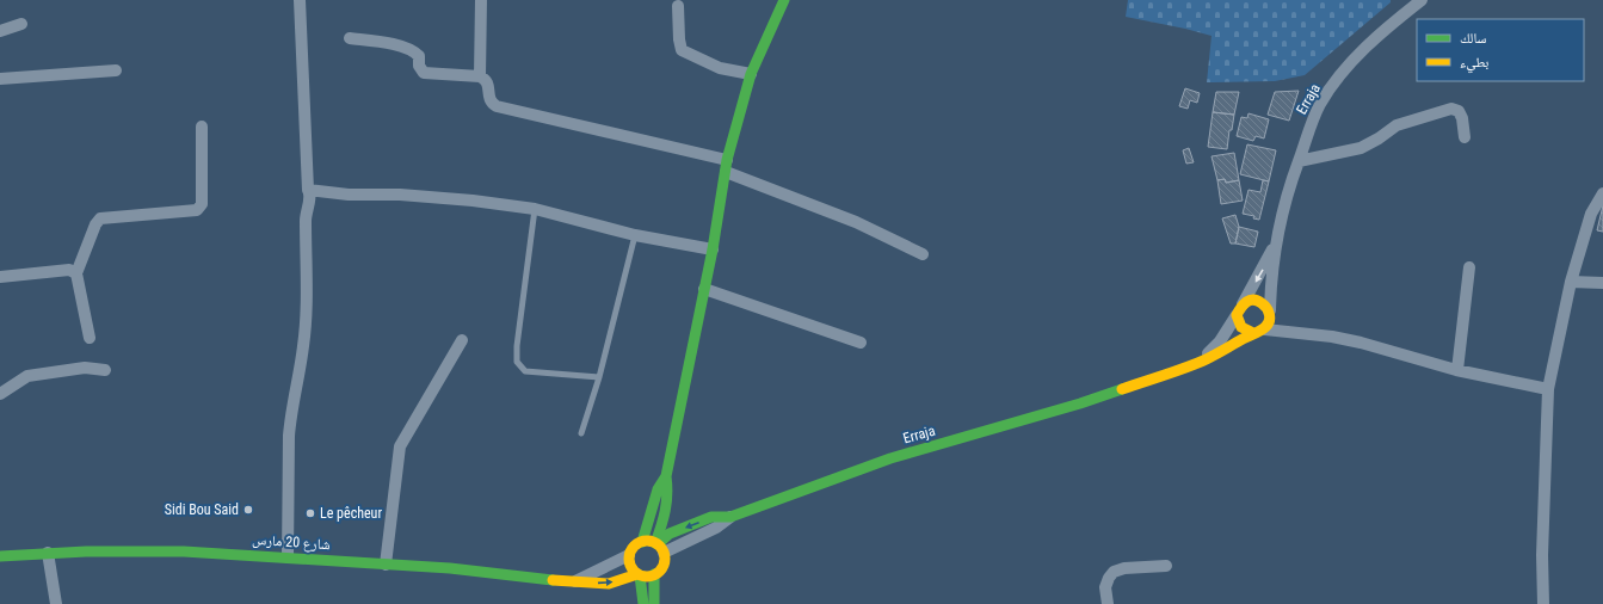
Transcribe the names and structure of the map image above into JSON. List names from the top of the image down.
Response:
{
  "streets": {
    "street": ["Erraja", "شارع 20 مارس"]
  },
  "places": ["Sidi Bou Said", "Le pêcheur"],
  "legend": ["سالك", "بطيء"]
}
